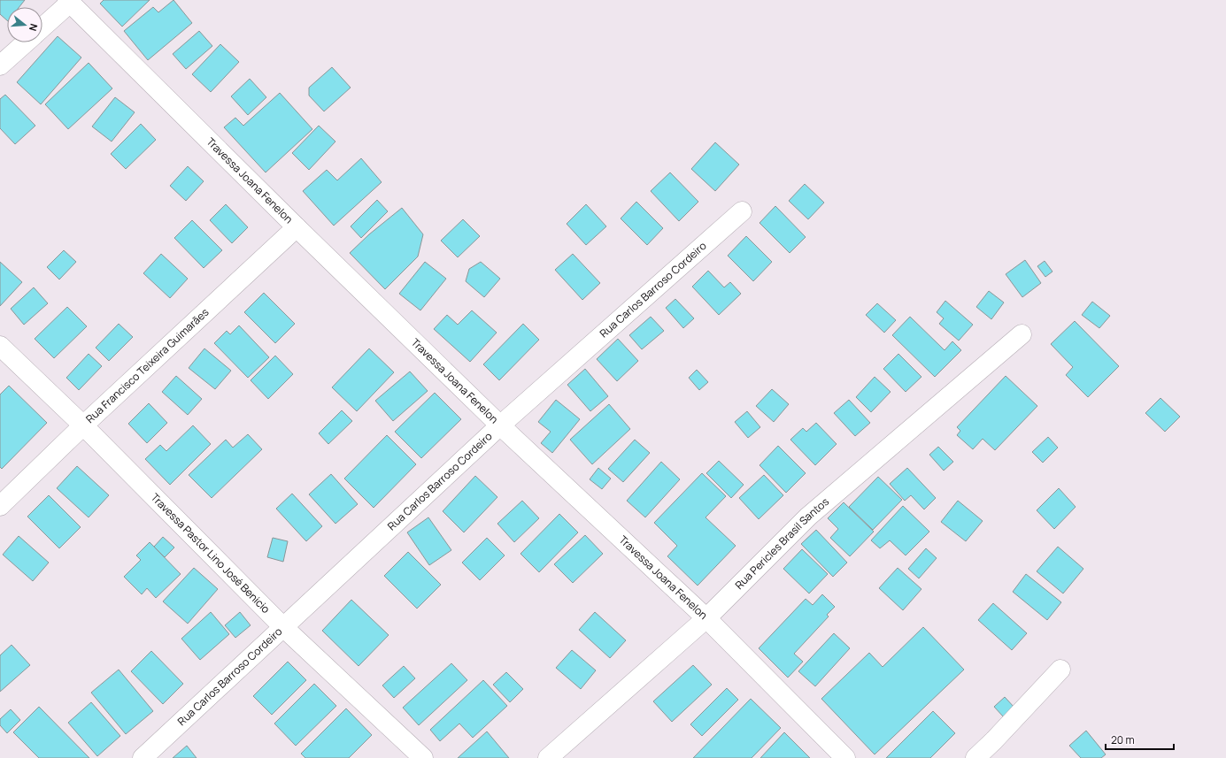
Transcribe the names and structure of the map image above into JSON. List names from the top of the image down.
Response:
{
  "streets": {
    "street": [
      "Travessa Joana Fenelon",
      "Rua Carlos Barroso Cordeiro",
      "Rua Francisco Teixeira Guimarães",
      "Rua Pericles Brasil Santos",
      "Travessa Pastor Lino José Benicio"
    ]
  },
  "crossings": [
    ["Travessa Joana Fenelon", "Rua Carlos Barroso Cordeiro"],
    ["Travessa Joana Fenelon", "Rua Francisco Teixeira Guimarães"],
    ["Travessa Joana Fenelon", "Rua Pericles Brasil Santos"],
    ["Rua Carlos Barroso Cordeiro", "Travessa Pastor Lino José Benicio"],
    ["Rua Francisco Teixeira Guimarães", "Travessa Pastor Lino José Benicio"]
  ],
  "scale_bar": "20 m",
  "north": "right"
}
